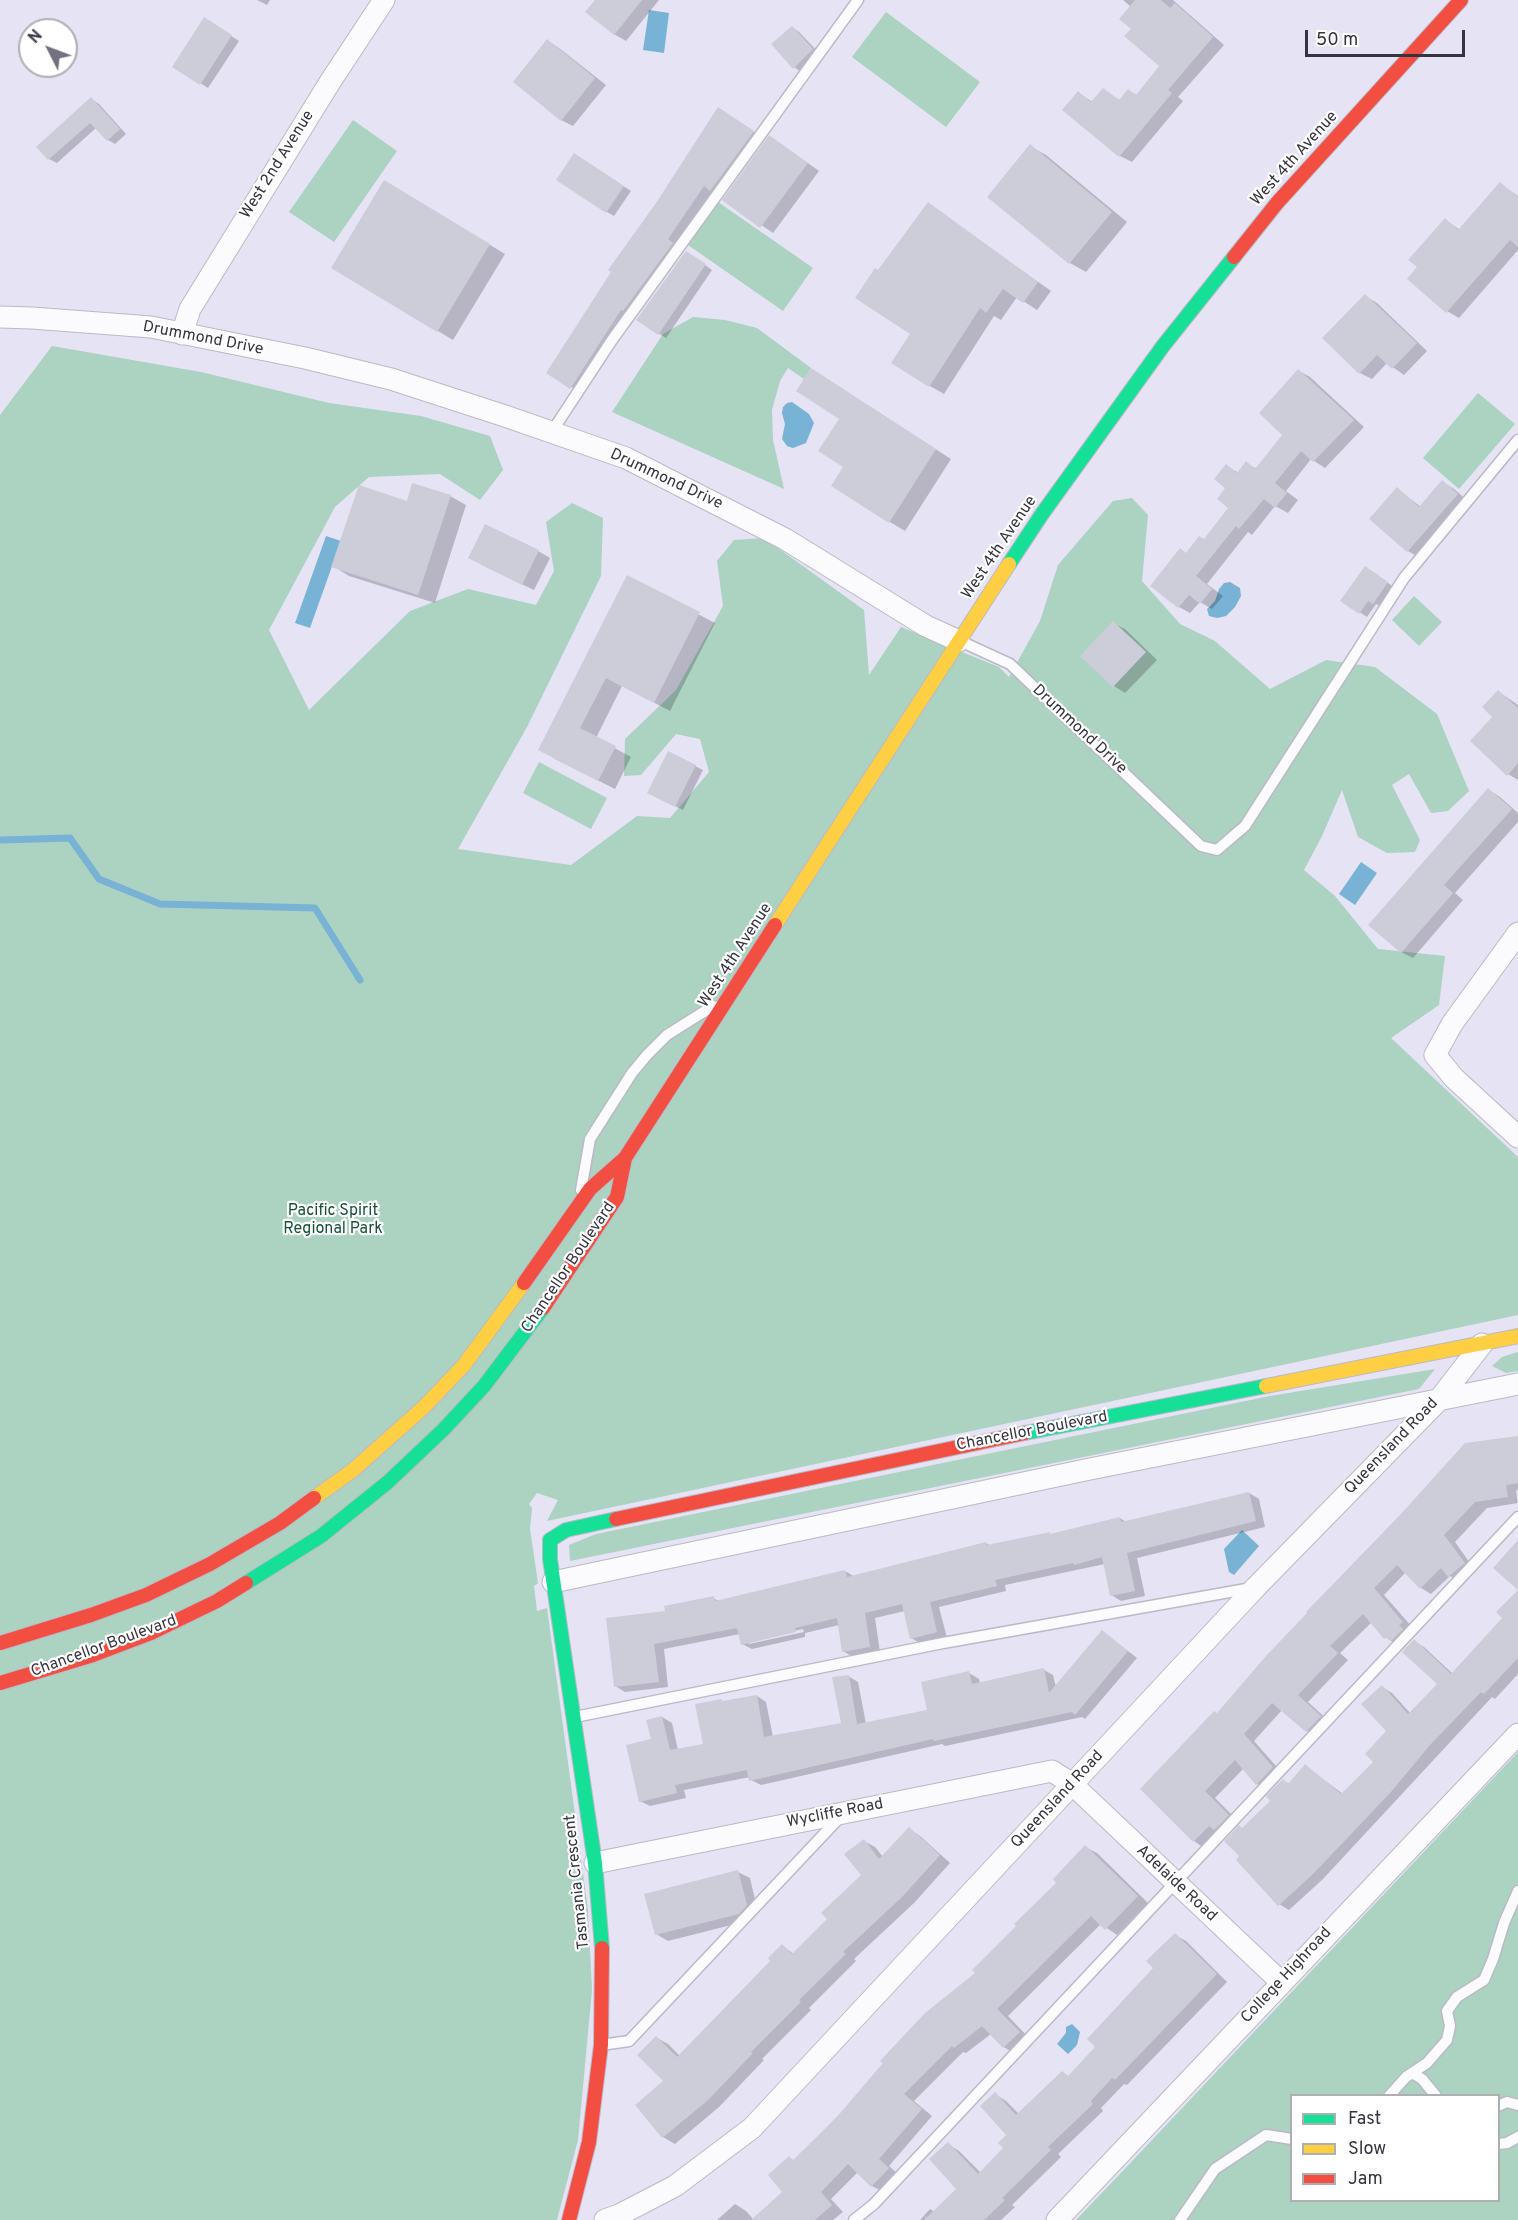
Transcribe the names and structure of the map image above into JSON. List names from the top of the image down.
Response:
{
  "streets": {
    "main road": ["West 4th Avenue", "Chancellor Boulevard", "Tasmania Crescent"],
    "street": [
      "West 2nd Avenue",
      "Drummond Drive",
      "Queensland Road",
      "Wycliffe Road",
      "Adelaide Road",
      "College Highroad"
    ]
  },
  "crossings": [
    ["West 4th Avenue", "Drummond Drive"],
    ["West 4th Avenue", "Chancellor Boulevard"],
    ["West 2nd Avenue", "Drummond Drive"],
    ["Chancellor Boulevard", "Queensland Road"],
    ["Chancellor Boulevard", "Tasmania Crescent"],
    ["Queensland Road", "Wycliffe Road"],
    ["Queensland Road", "Adelaide Road"],
    ["Wycliffe Road", "Tasmania Crescent"],
    ["Wycliffe Road", "Adelaide Road"],
    ["Adelaide Road", "College Highroad"]
  ],
  "parks": ["Pacific Spirit Regional Park"],
  "legend": ["Fast", "Slow", "Jam"],
  "scale_bar": "50 m",
  "north": "top left"
}
